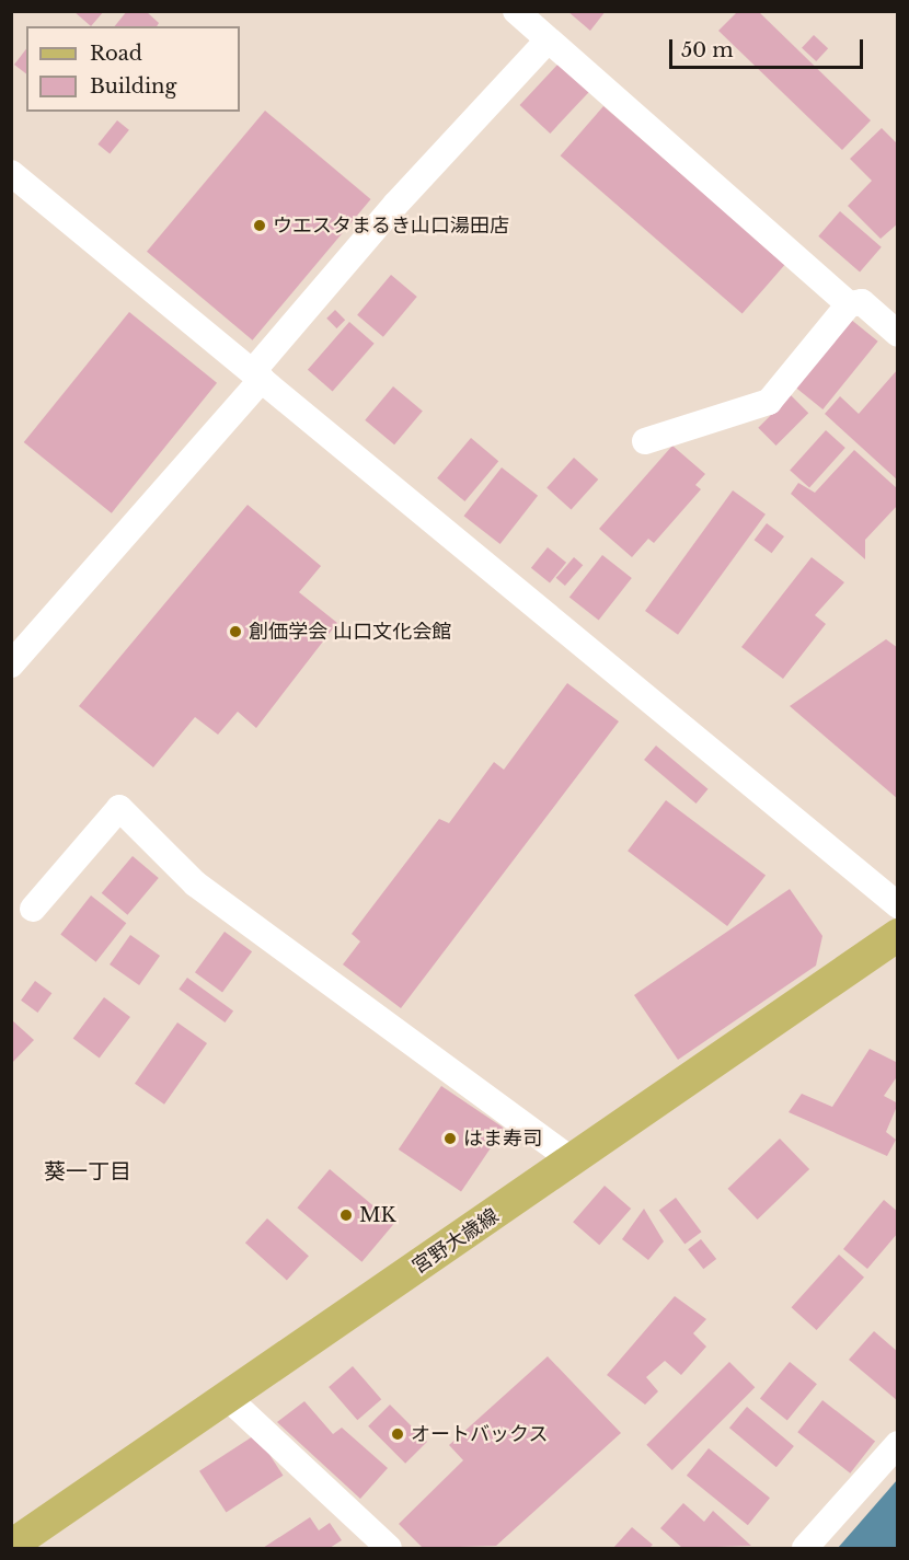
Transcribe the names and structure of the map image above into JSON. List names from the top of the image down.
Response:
{
  "streets": {
    "main road": ["宮野大歳線"]
  },
  "districts": ["葵一丁目"],
  "places": [
    "ウエスタまるき山口湯田店",
    "創価学会 山口文化会館",
    "はま寿司",
    "MK",
    "オートバックス"
  ],
  "legend": ["Road", "Building"],
  "scale_bar": "50 m"
}
